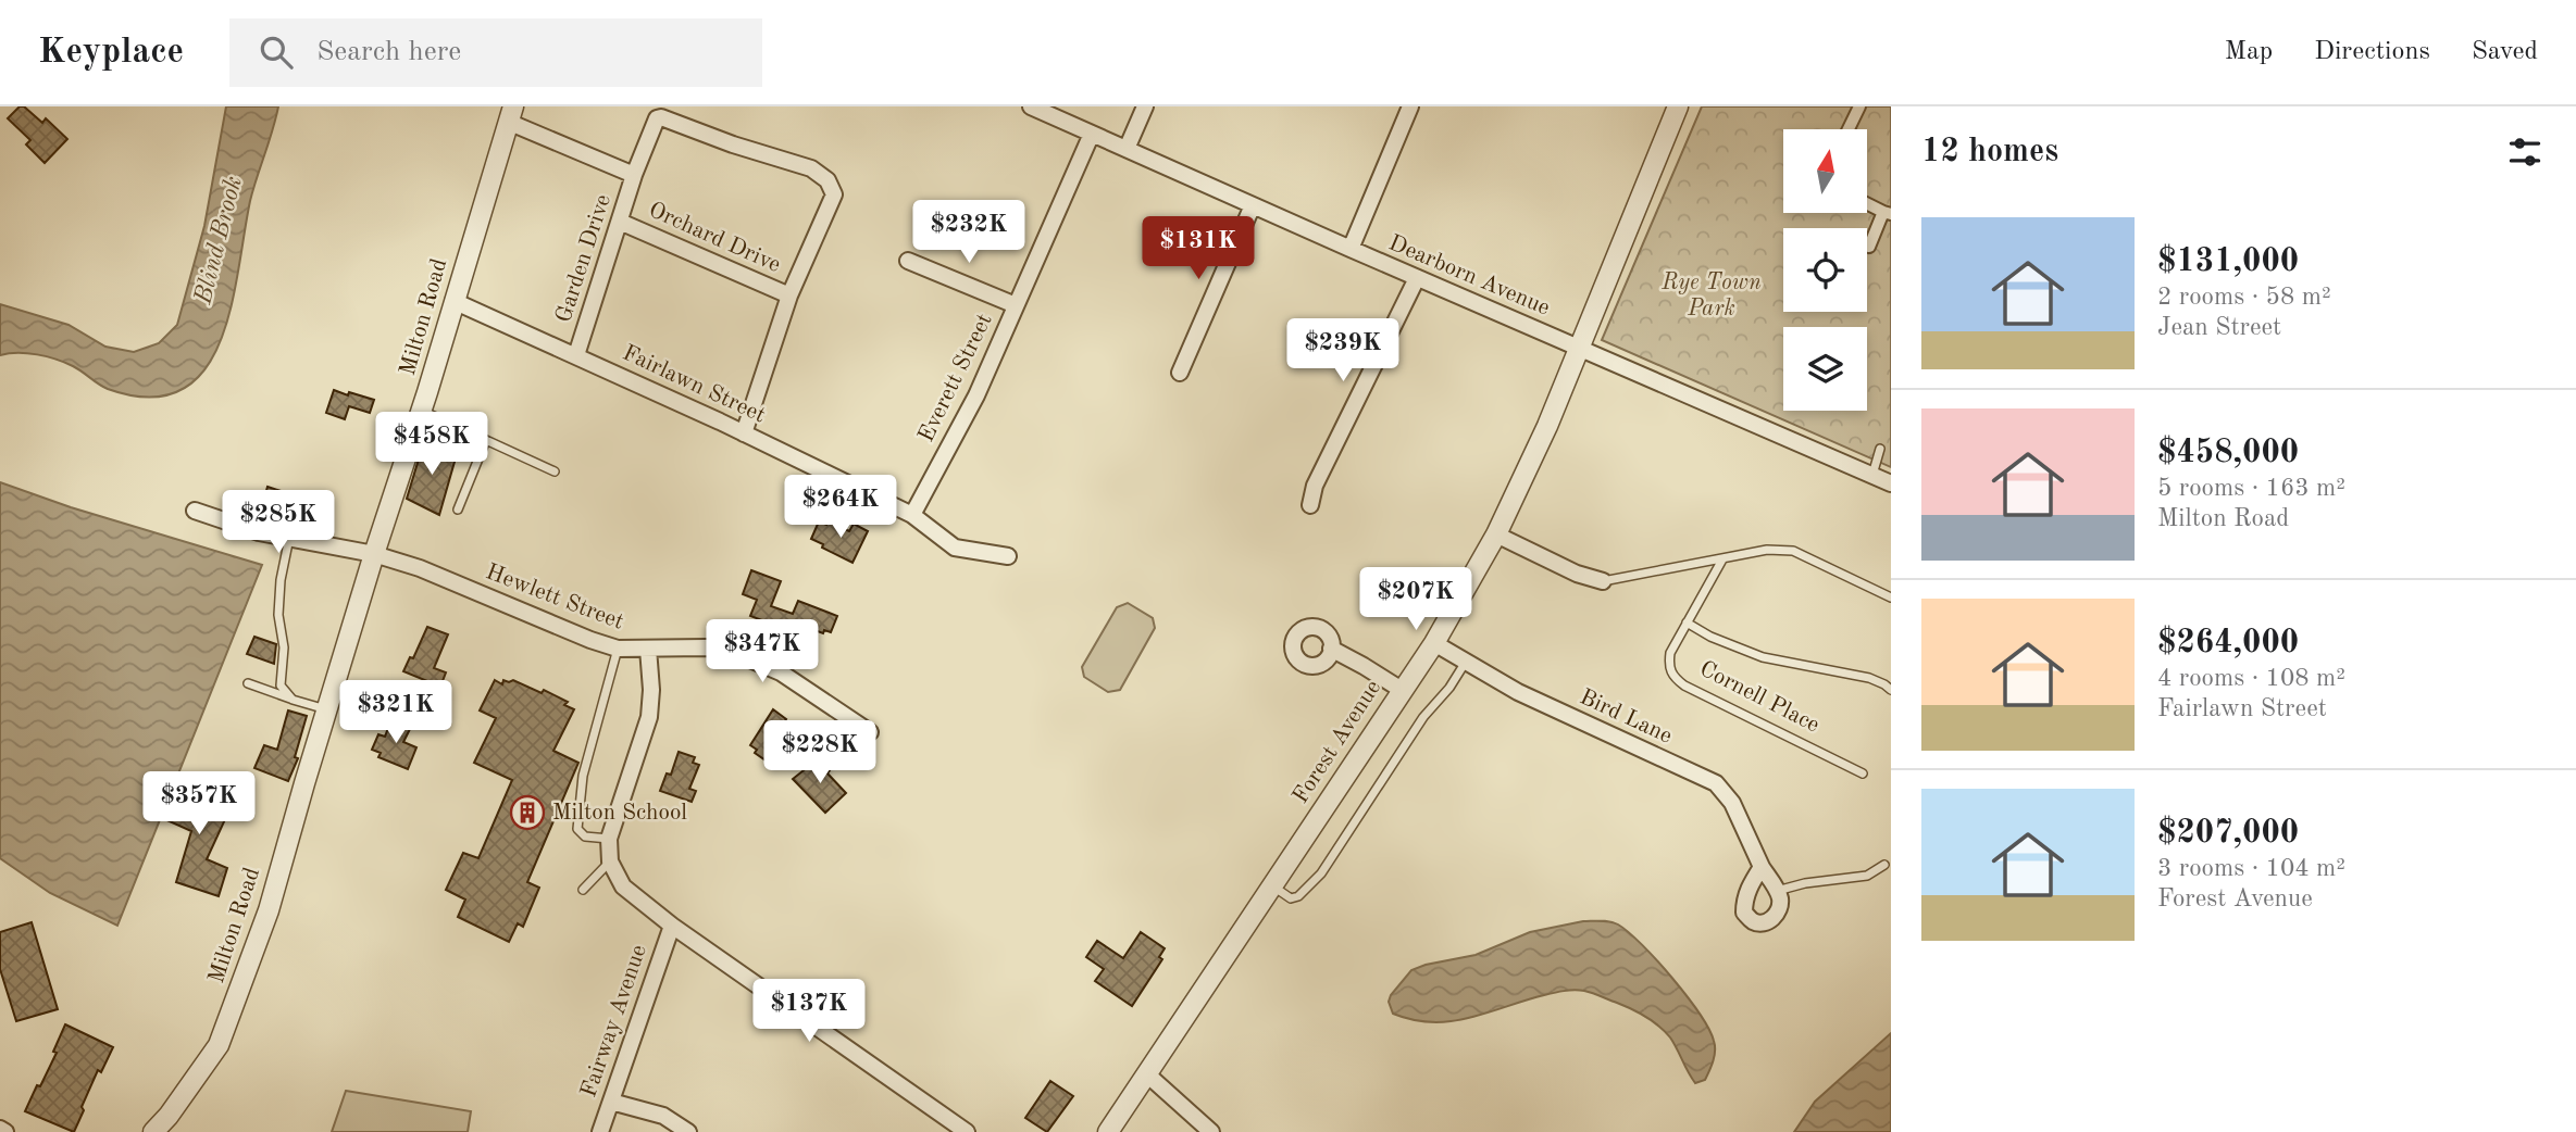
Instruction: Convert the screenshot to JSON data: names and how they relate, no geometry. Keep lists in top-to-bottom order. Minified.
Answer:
{"streets":{"street":["Orchard Drive","Garden Drive","Dearborn Avenue","Milton Road","Everett Street","Fairlawn Street","Hewlett Street","Bird Lane","Forest Avenue","Fairway Avenue"],"lane":["Cornell Place"]},"crossings":[["Orchard Drive","Garden Drive"],["Orchard Drive","Fairlawn Street"],["Garden Drive","Milton Road"],["Garden Drive","Fairlawn Street"],["Dearborn Avenue","Everett Street"],["Dearborn Avenue","Forest Avenue"],["Milton Road","Fairlawn Street"],["Milton Road","Hewlett Street"],["Everett Street","Fairlawn Street"],["Hewlett Street","Fairway Avenue"],["Bird Lane","Forest Avenue"]],"water":["Blind Brook"],"parks":["Rye Town Park"],"places":{"building":["Milton School"]},"north":"top","page":{"header":"Keyplace","search":"Search here","nav":["Map","Directions","Saved"],"heading":"12 homes","list":[{"name":"$131,000","note":"2 rooms · 58 m² · Jean Street"},{"name":"$458,000","note":"5 rooms · 163 m² · Milton Road"},{"name":"$264,000","note":"4 rooms · 108 m² · Fairlawn Street"},{"name":"$207,000","note":"3 rooms · 104 m² · Forest Avenue"}],"price":["$232K","$131K","$239K","$458K","$264K","$285K","$207K","$347K","$321K","$228K","$357K","$137K"]}}
